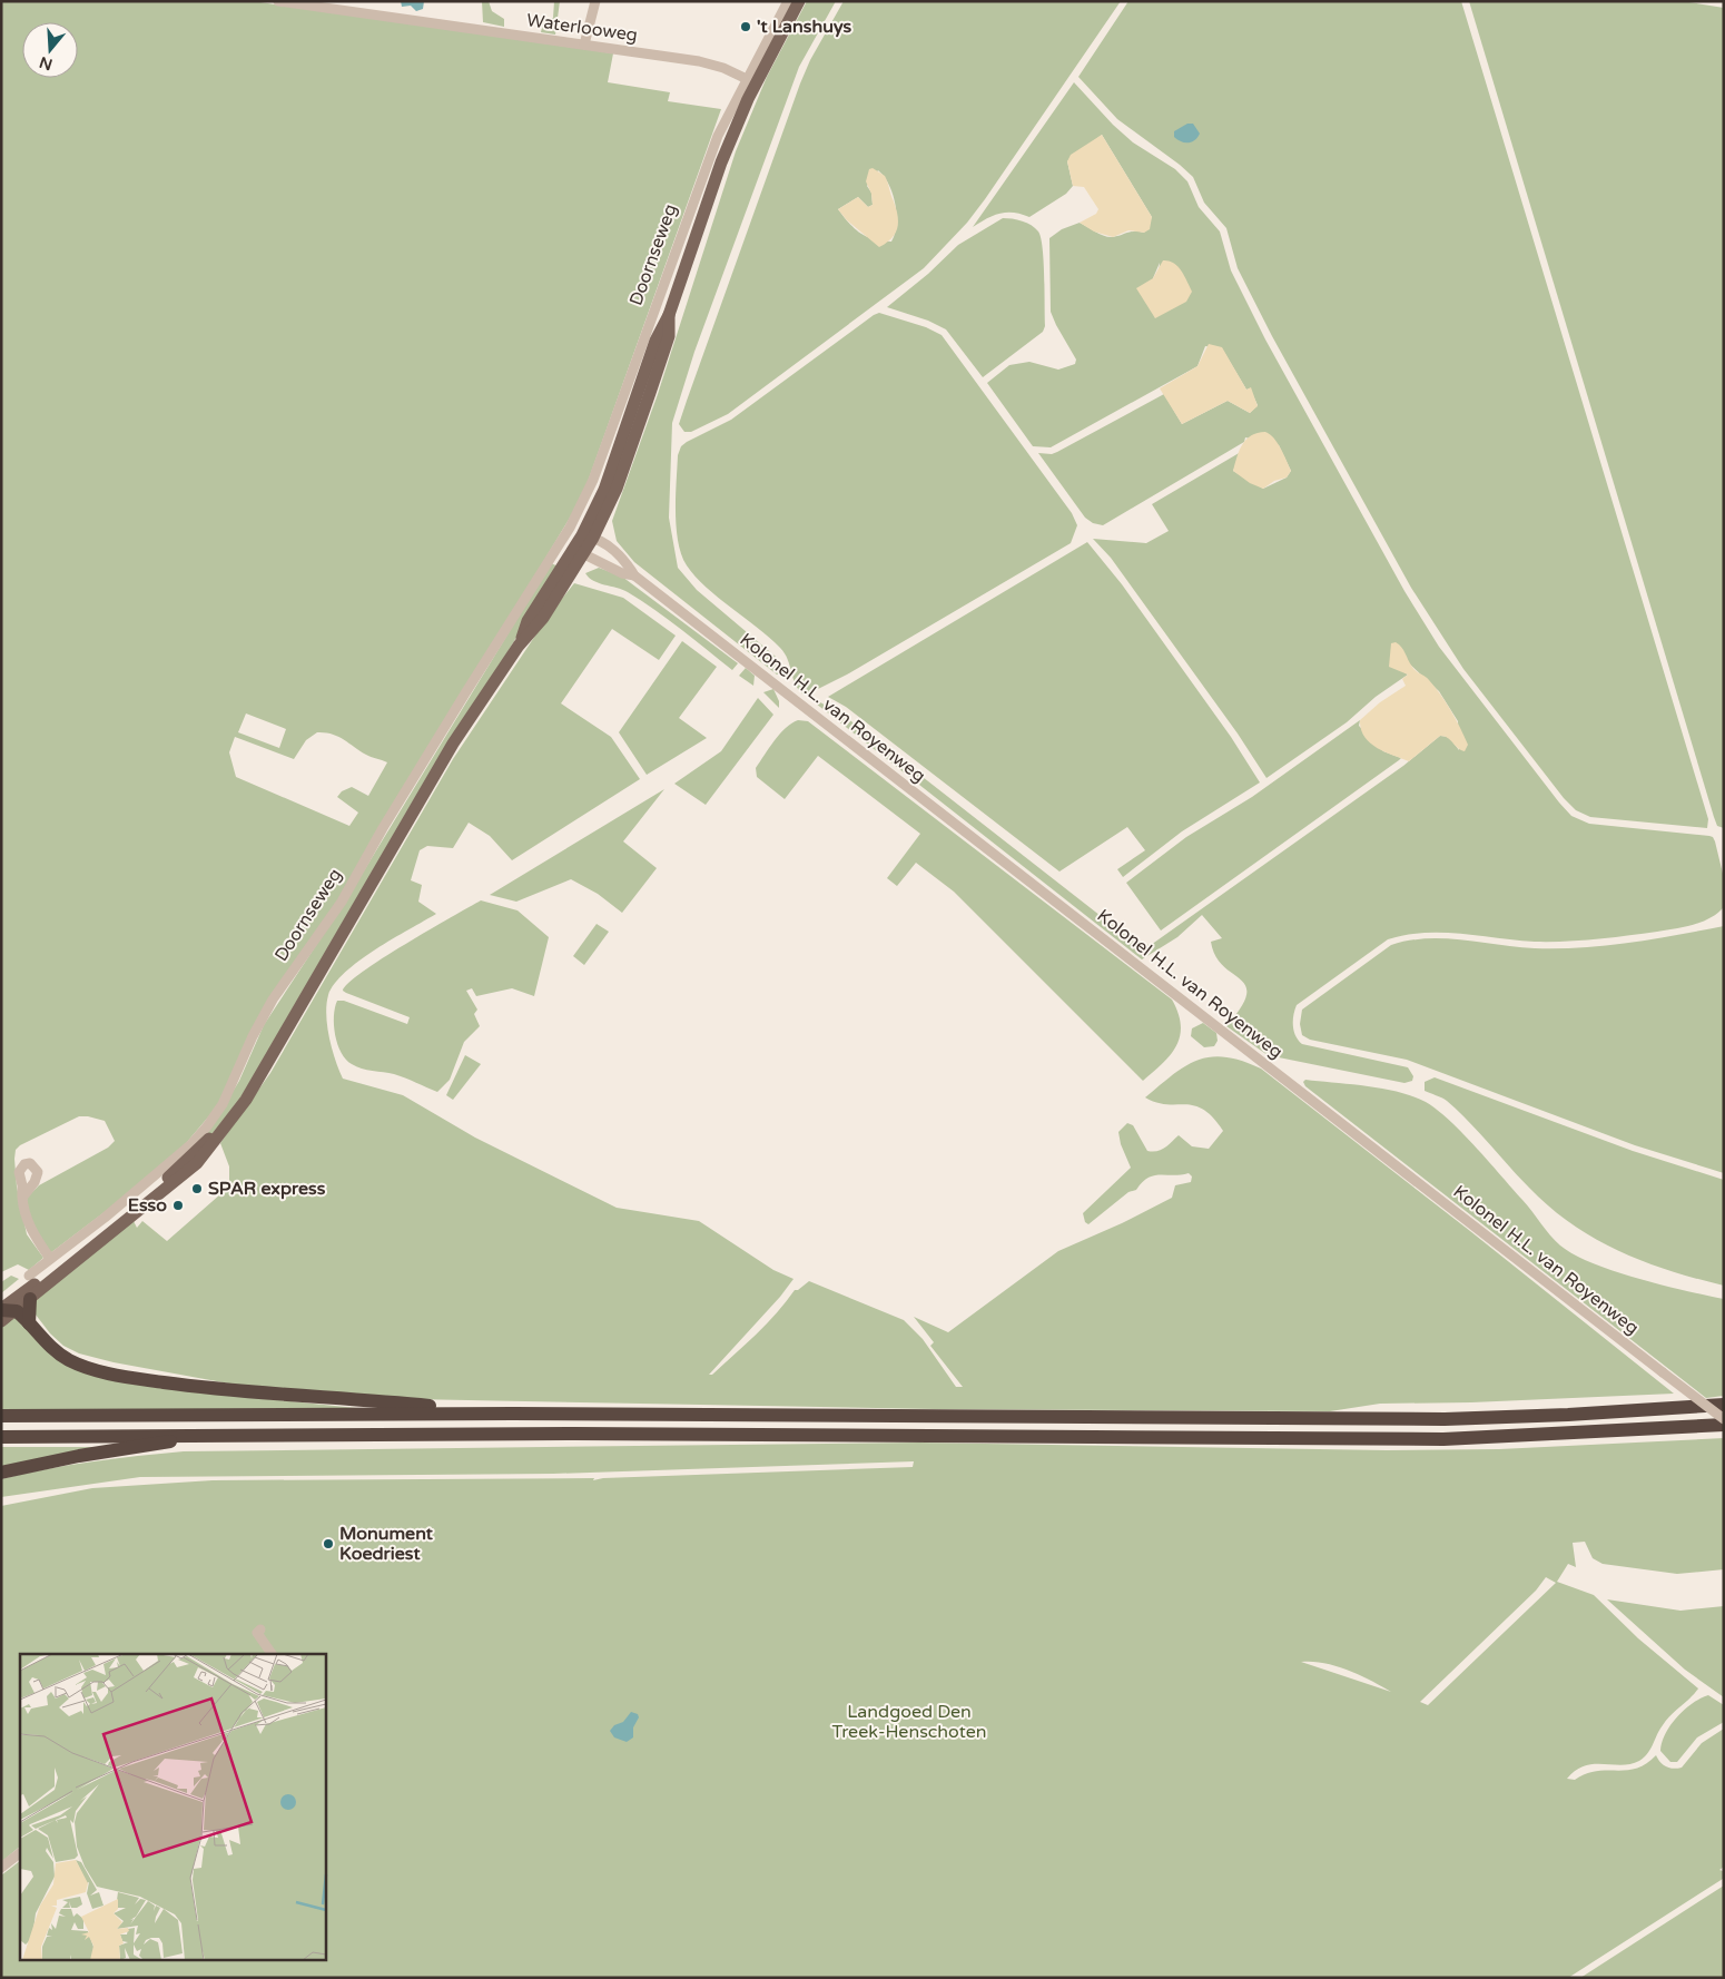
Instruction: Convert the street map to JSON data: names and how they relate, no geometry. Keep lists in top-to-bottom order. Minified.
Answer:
{"streets":{"main road":["Doornseweg"],"street":["Waterlooweg","Kolonel H.L. van Royenweg"]},"crossings":[["Waterlooweg","Doornseweg"],["Doornseweg","Kolonel H.L. van Royenweg"]],"parks":["Landgoed Den Treek-Henschoten"],"places":["'t Lanshuys","SPAR express","Esso","Monument Koedriest"],"north":"bottom"}
